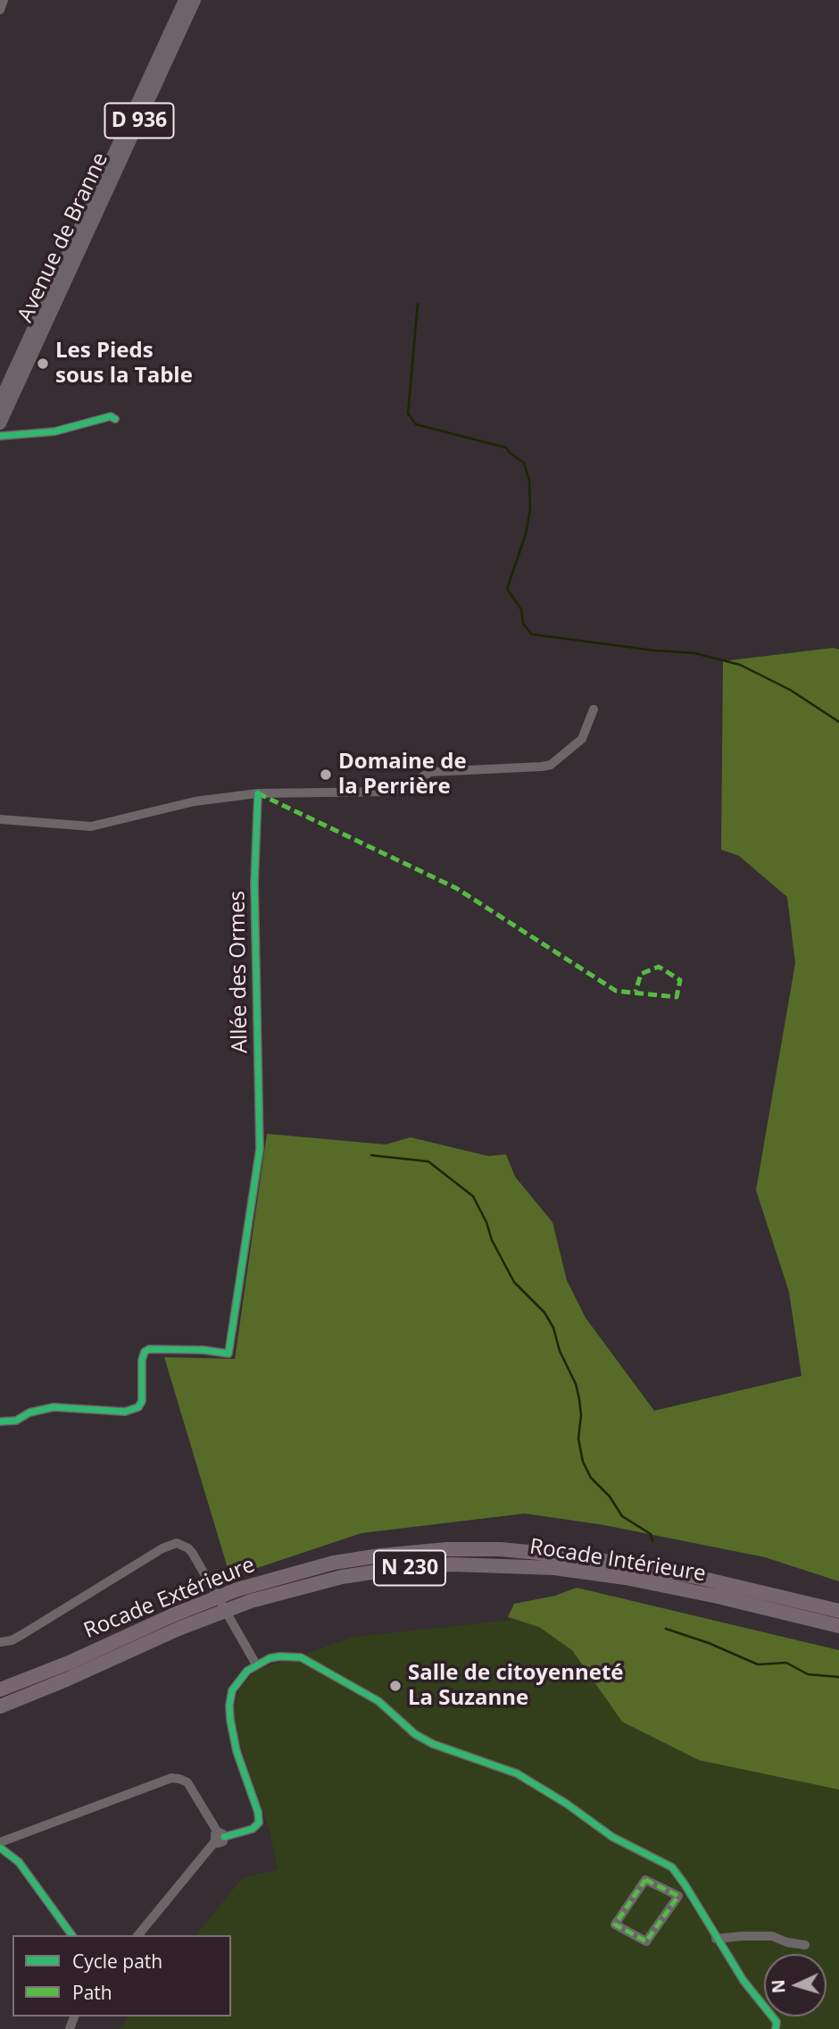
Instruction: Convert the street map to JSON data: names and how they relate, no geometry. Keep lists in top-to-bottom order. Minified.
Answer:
{"streets":{"highway":["Rocade Intérieure","N 230","Rocade Extérieure"],"main road":["D 936","Avenue de Branne"],"street":["Allée des Ormes"]},"places":["Les Pieds sous la Table","Domaine de la Perrière","Salle de citoyenneté La Suzanne"],"legend":["Cycle path","Path"],"north":"left"}
